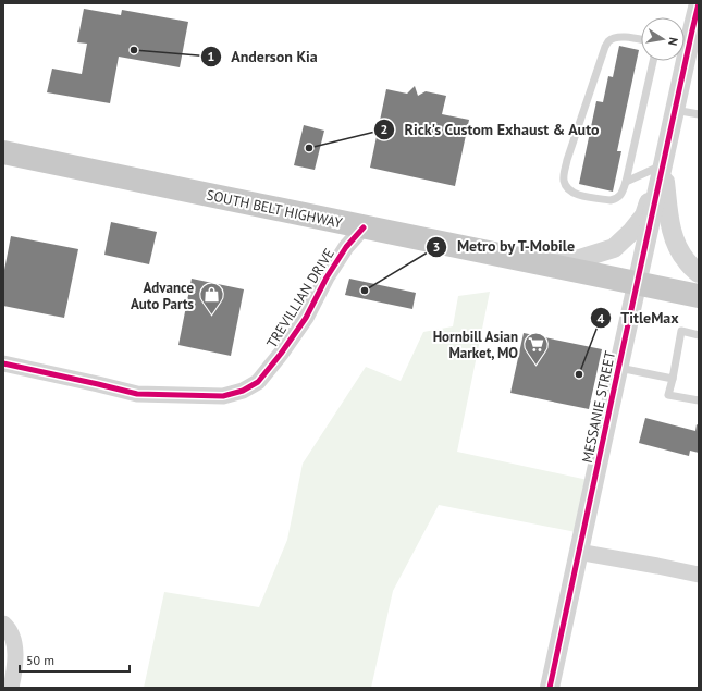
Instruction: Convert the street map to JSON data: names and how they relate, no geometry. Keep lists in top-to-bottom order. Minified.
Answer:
{"streets":{"main road":["SOUTH BELT HIGHWAY"],"street":["TREVILLIAN DRIVE","MESSANIE STREET"]},"crossings":[["SOUTH BELT HIGHWAY","TREVILLIAN DRIVE"],["SOUTH BELT HIGHWAY","MESSANIE STREET"]],"places":{"other":["Anderson Kia","Rick's Custom Exhaust & Auto","Metro by T-Mobile","TitleMax"],"shop":["Advance Auto Parts"],"supermarket":["Hornbill Asian Market, MO"]},"scale_bar":"50 m","north":"right"}
